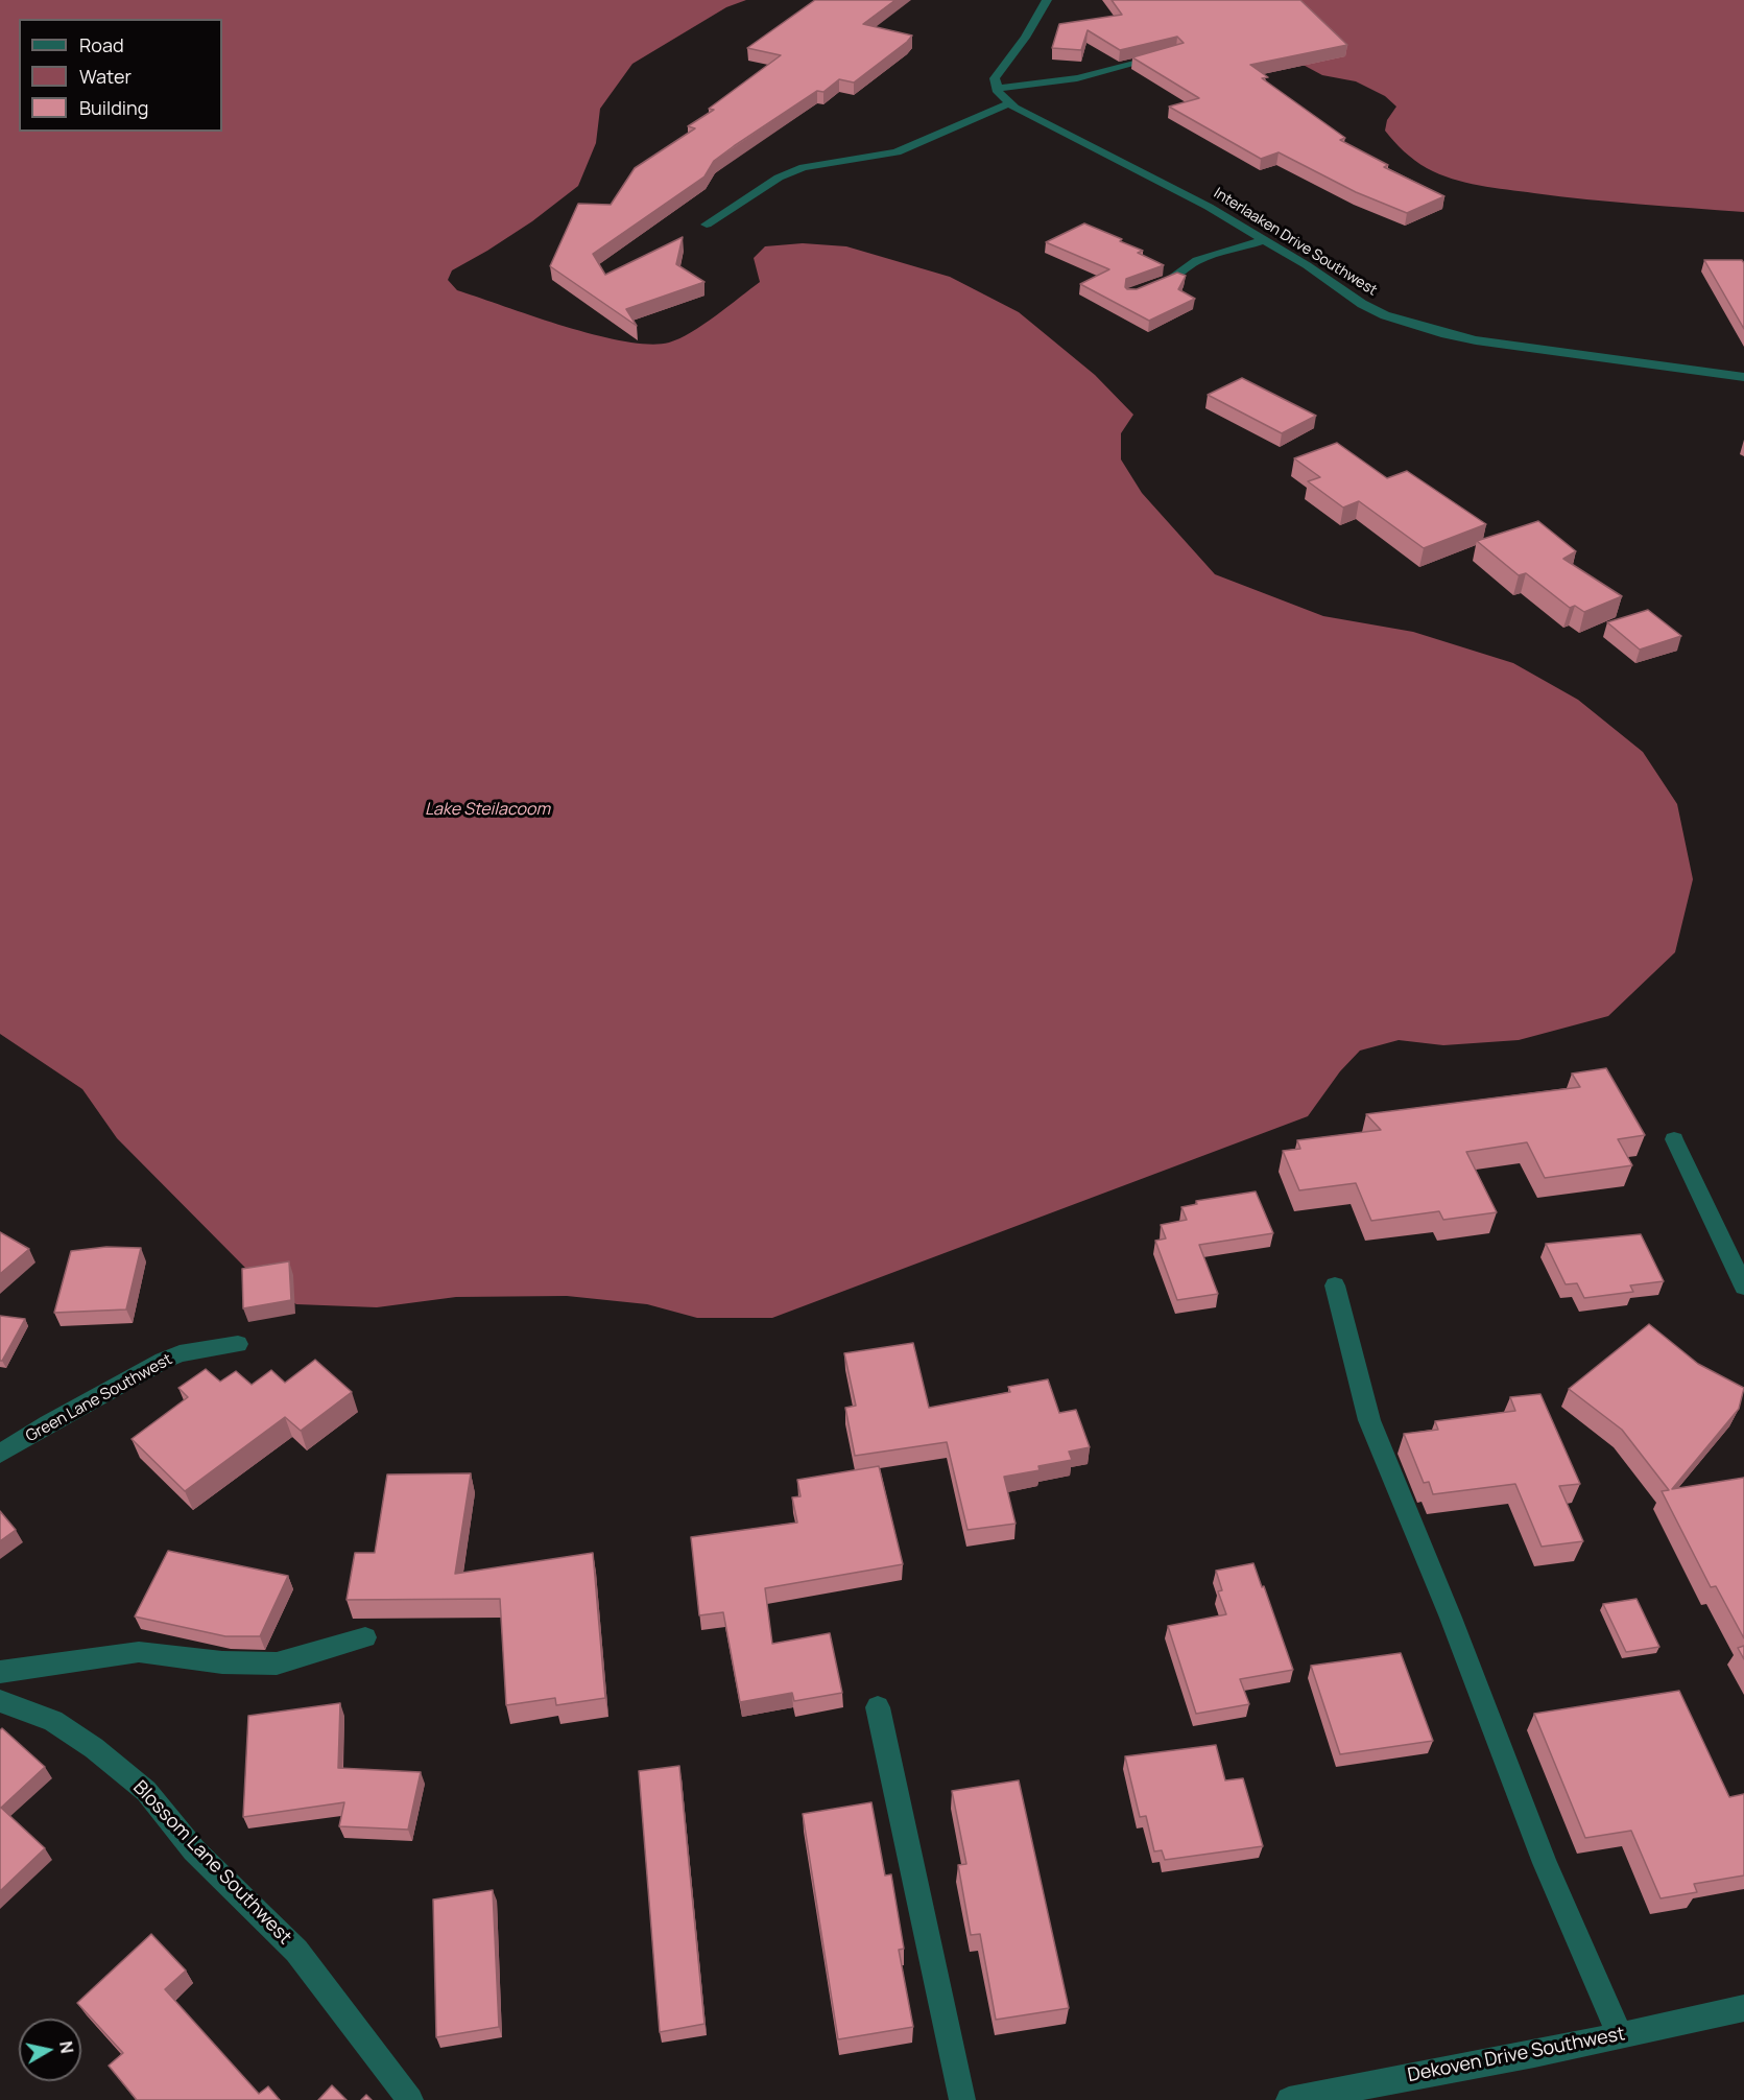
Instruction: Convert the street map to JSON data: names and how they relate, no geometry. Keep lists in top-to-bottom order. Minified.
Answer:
{"streets":{"street":["Interlaaken Drive Southwest","Green Lane Southwest","Blossom Lane Southwest","Dekoven Drive Southwest"]},"water":["Lake Steilacoom"],"legend":["Road","Water","Building"],"north":"right"}
